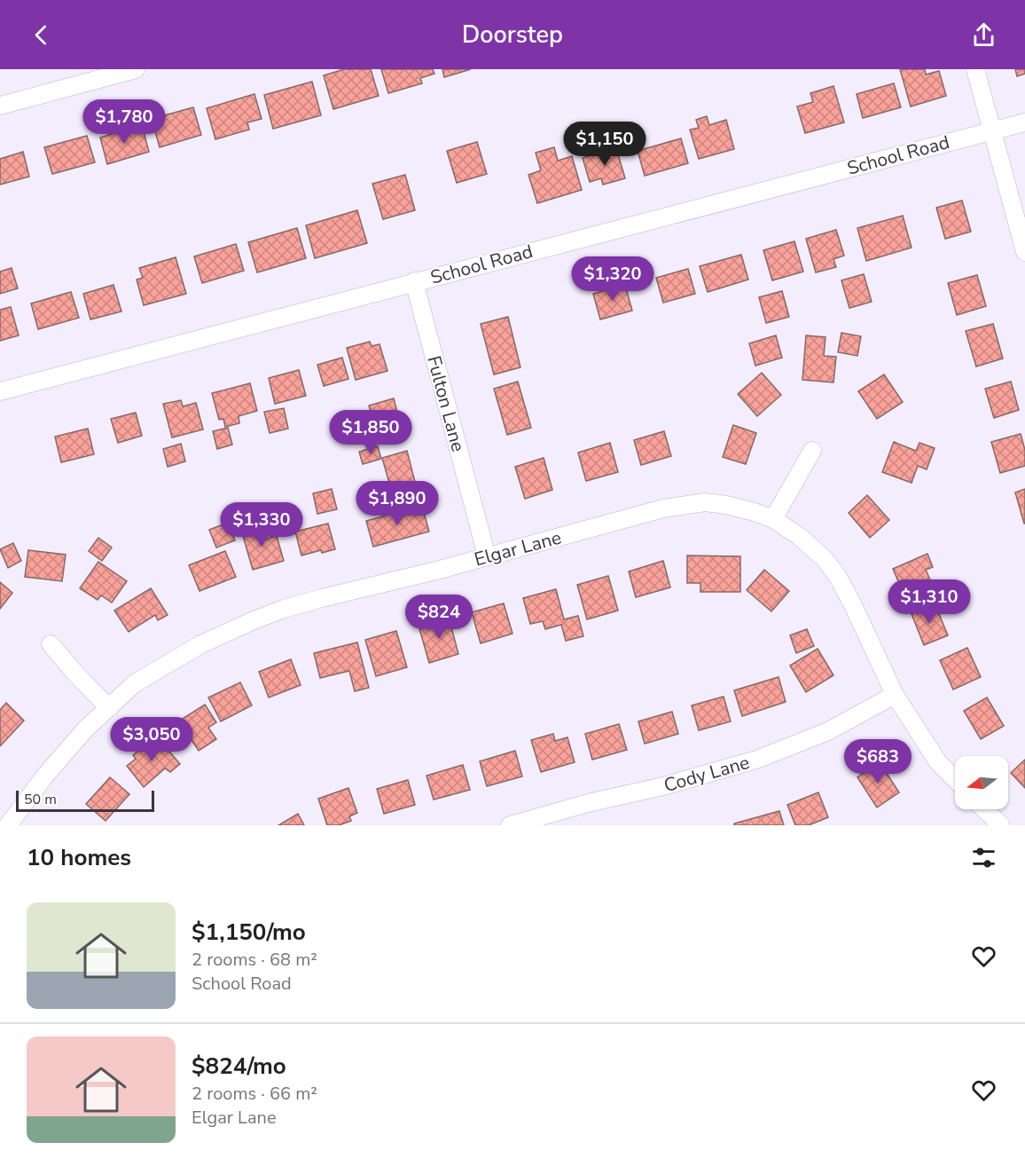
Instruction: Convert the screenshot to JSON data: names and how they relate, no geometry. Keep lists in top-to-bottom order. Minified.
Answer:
{"streets":{"street":["School Road","Fulton Lane","Elgar Lane","Cody Lane"]},"crossings":[["School Road","Fulton Lane"],["Fulton Lane","Elgar Lane"],["Elgar Lane","Cody Lane"]],"scale_bar":"50 m","north":"left","page":{"header":"Doorstep","price":["$1,780","$1,150","$1,320","$1,850","$1,890","$1,330","$1,310","$824","$3,050","$683"],"scale":"50 m","heading":"10 homes","list":[{"name":"$1,150/mo","note":"2 rooms · 68 m² · School Road"},{"name":"$824/mo","note":"2 rooms · 66 m² · Elgar Lane"}]}}
